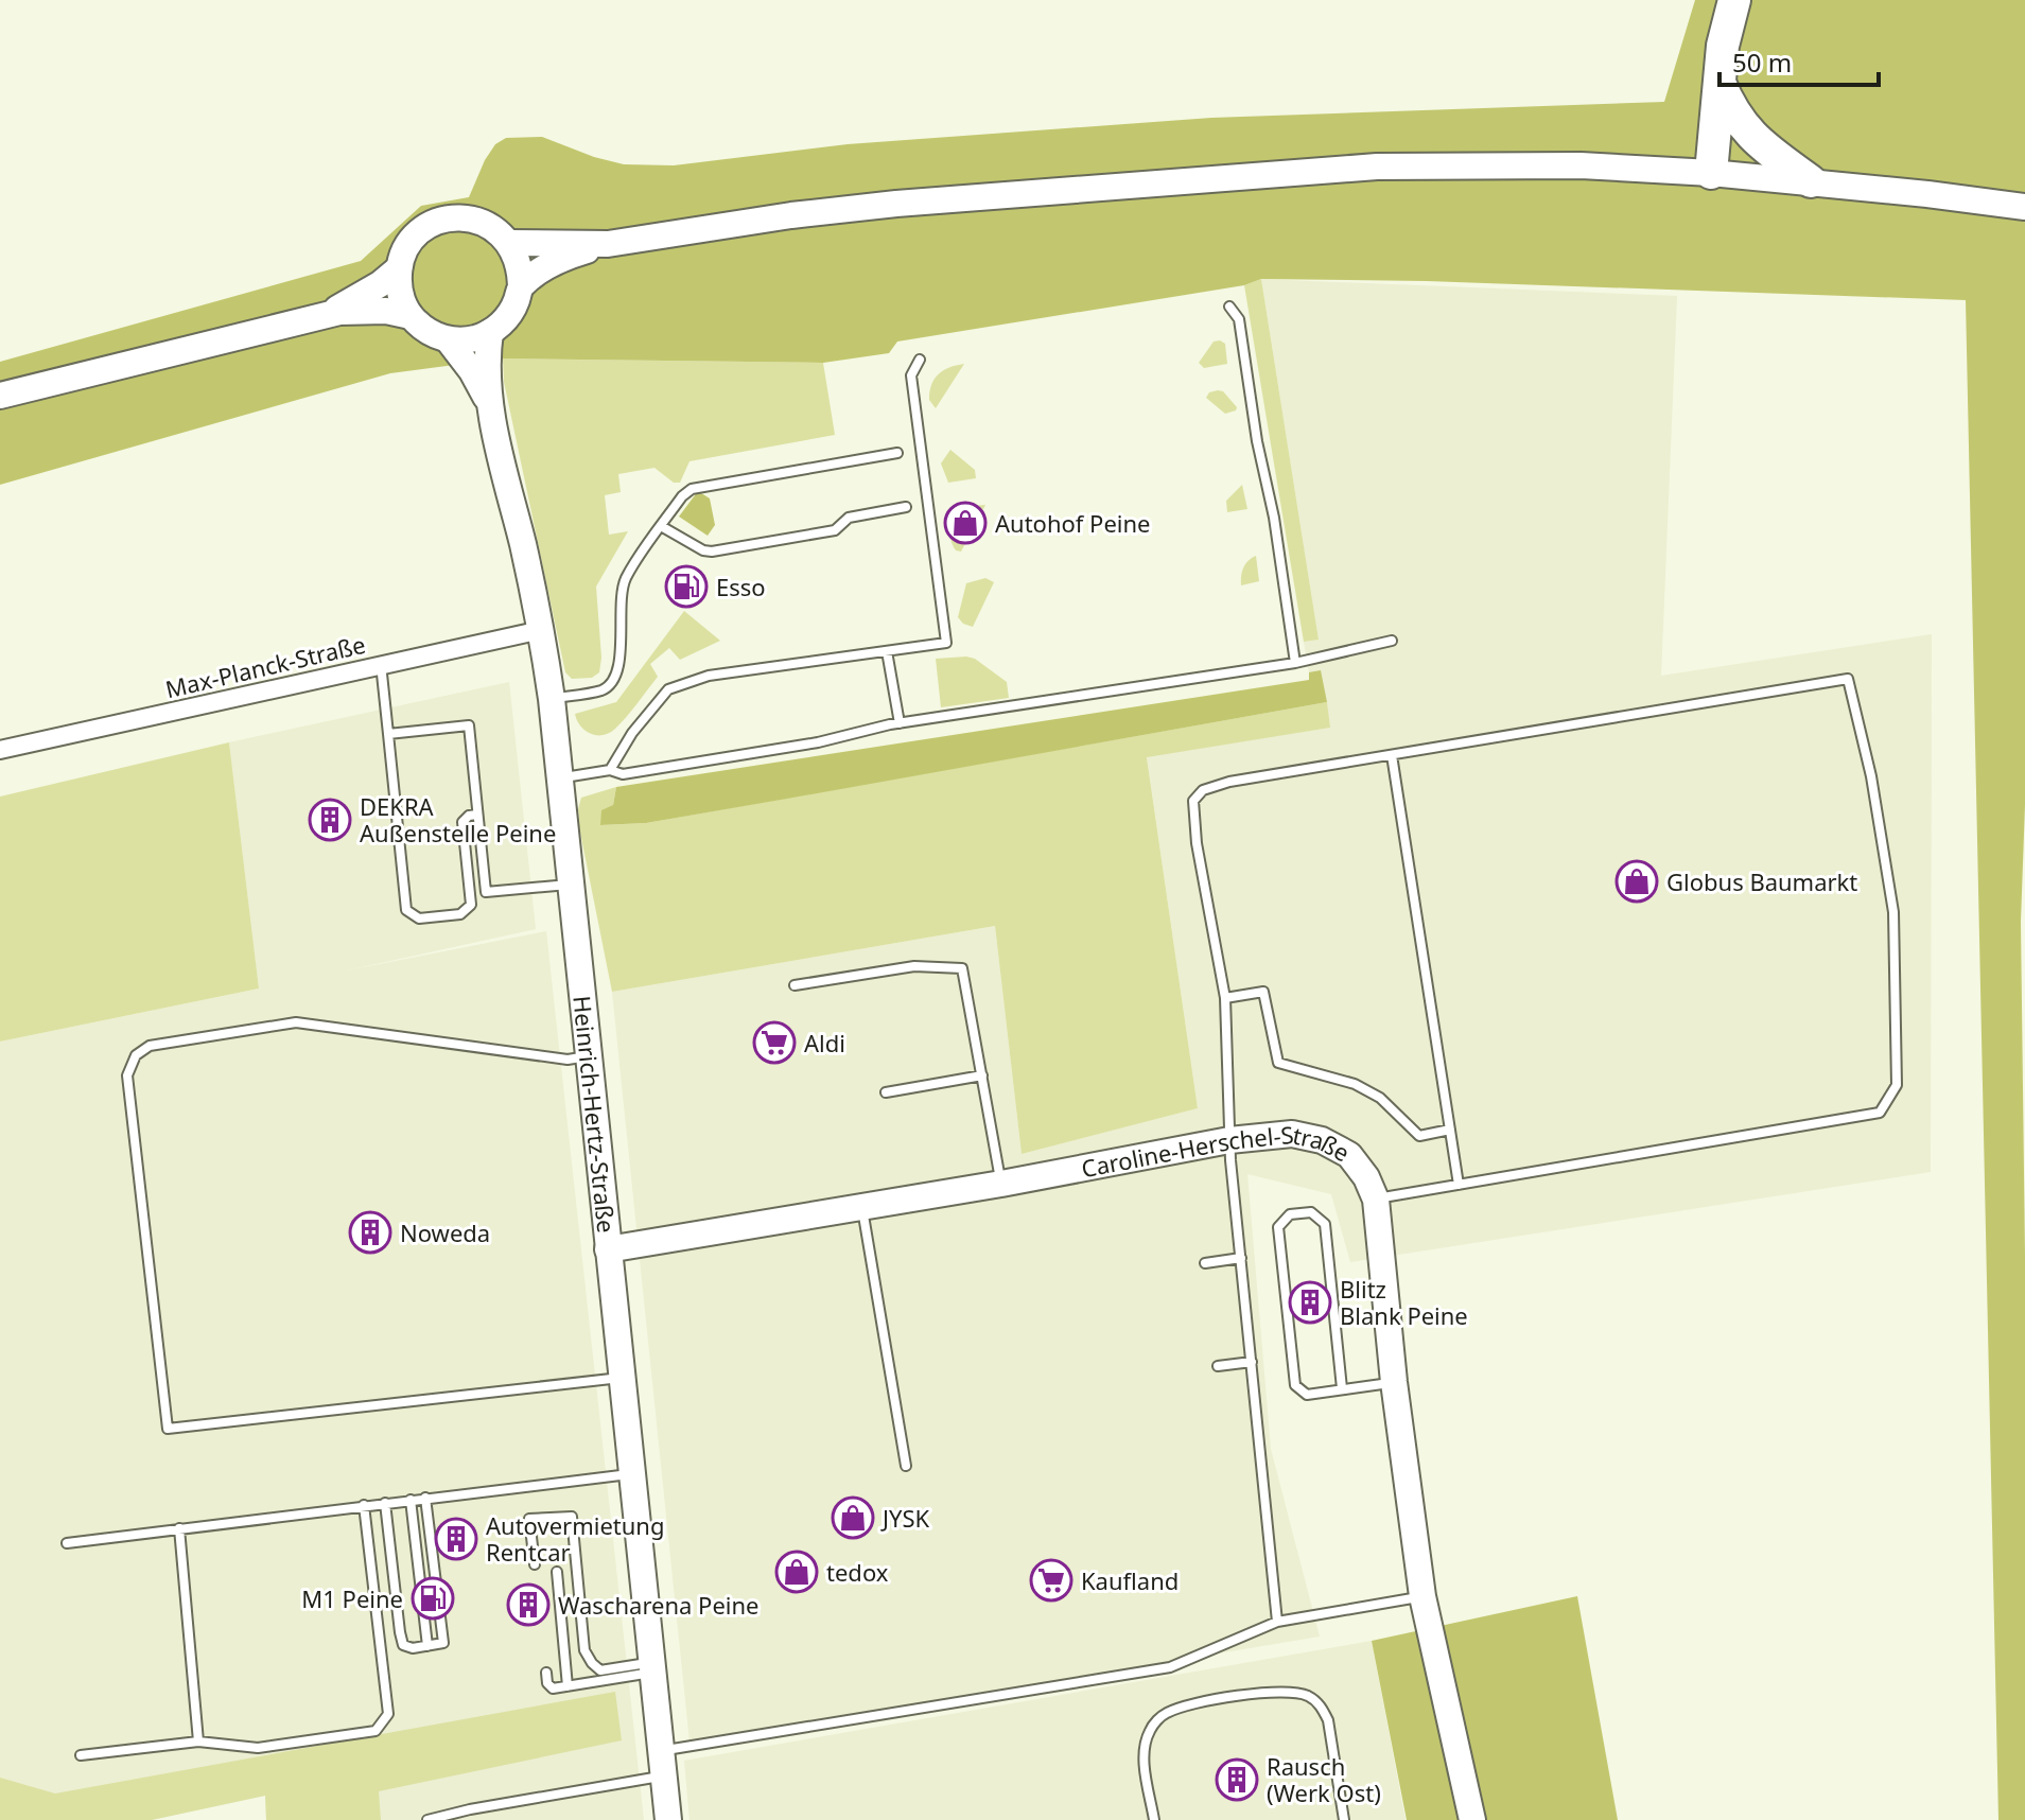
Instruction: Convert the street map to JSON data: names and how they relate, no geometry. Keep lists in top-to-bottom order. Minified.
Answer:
{"streets":{"street":["Max-Planck-Straße","Heinrich-Hertz-Straße","Caroline-Herschel-Straße"]},"crossings":[["Max-Planck-Straße","Heinrich-Hertz-Straße"],["Heinrich-Hertz-Straße","Caroline-Herschel-Straße"]],"places":{"shop":["Autohof Peine","Globus Baumarkt","JYSK","tedox"],"fuel station":["Esso","M1 Peine"],"building":["DEKRA Außenstelle Peine","Noweda","Blitz Blank Peine","Autovermietung Rentcar","Wascharena Peine","Rausch (Werk Ost)"],"supermarket":["Aldi","Kaufland"]},"scale_bar":"50 m"}
